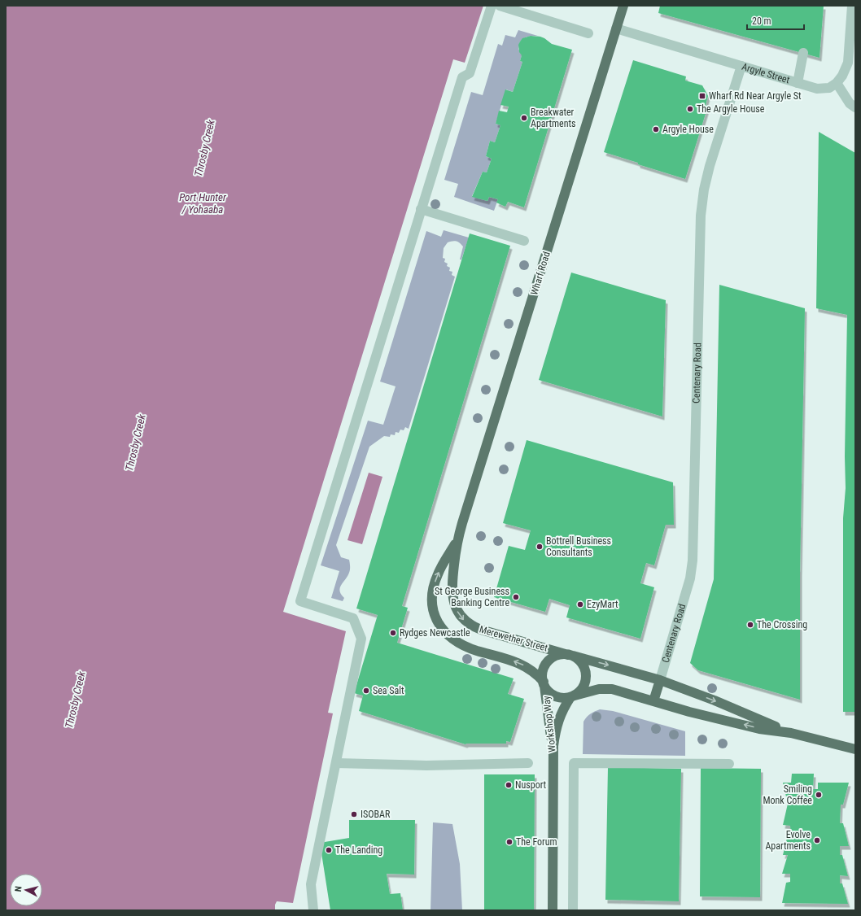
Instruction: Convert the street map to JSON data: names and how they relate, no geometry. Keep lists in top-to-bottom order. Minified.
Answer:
{"streets":{"main road":["Wharf Road","Merewether Street","Workshop Way"],"street":["Argyle Street","Centenary Road"]},"crossings":[["Argyle Street","Wharf Road"],["Argyle Street","Centenary Road"],["Wharf Road","Merewether Street"],["Centenary Road","Merewether Street"],["Merewether Street","Workshop Way"]],"water":["Throsby Creek","Port Hunter / Yohaaba"],"places":{"transit":["Wharf Rd Near Argyle St"],"other":["The Argyle House","Breakwater Apartments","Argyle House","Bottrell Business Consultants","St George Business Banking Centre","EzyMart","The Crossing","Rydges Newcastle","Sea Salt","Nusport","Smiling Monk Coffee","ISOBAR","Evolve Apartments","The Forum","The Landing"]},"scale_bar":"20 m","north":"left"}
